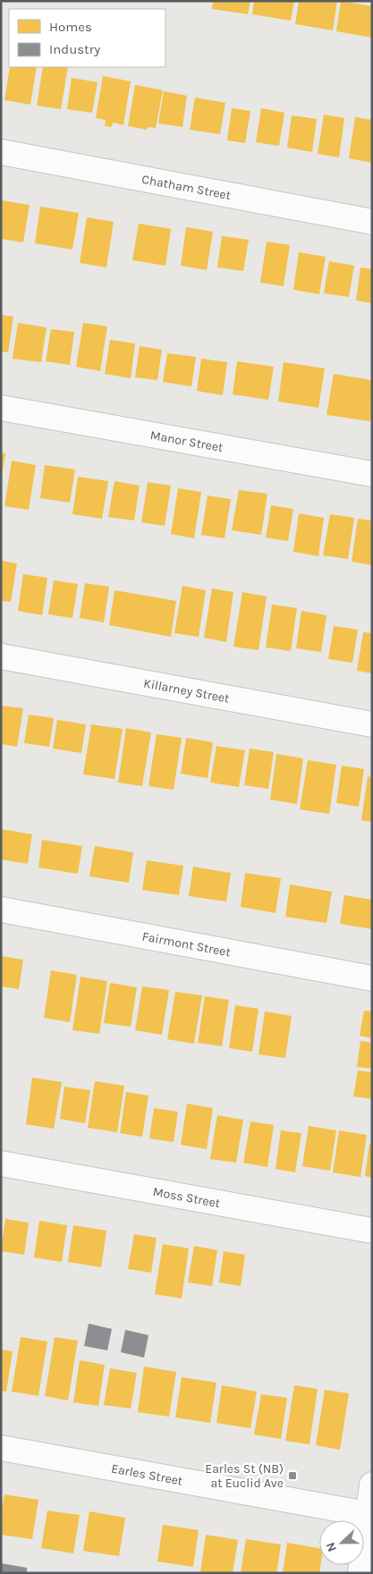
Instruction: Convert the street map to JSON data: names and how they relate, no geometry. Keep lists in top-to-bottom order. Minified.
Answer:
{"streets":{"street":["Chatham Street","Manor Street","Killarney Street","Fairmont Street","Moss Street","Earles Street"]},"places":{"transit":["Earles St (NB) at Euclid Ave"]},"legend":["Homes","Industry"],"north":"left"}
